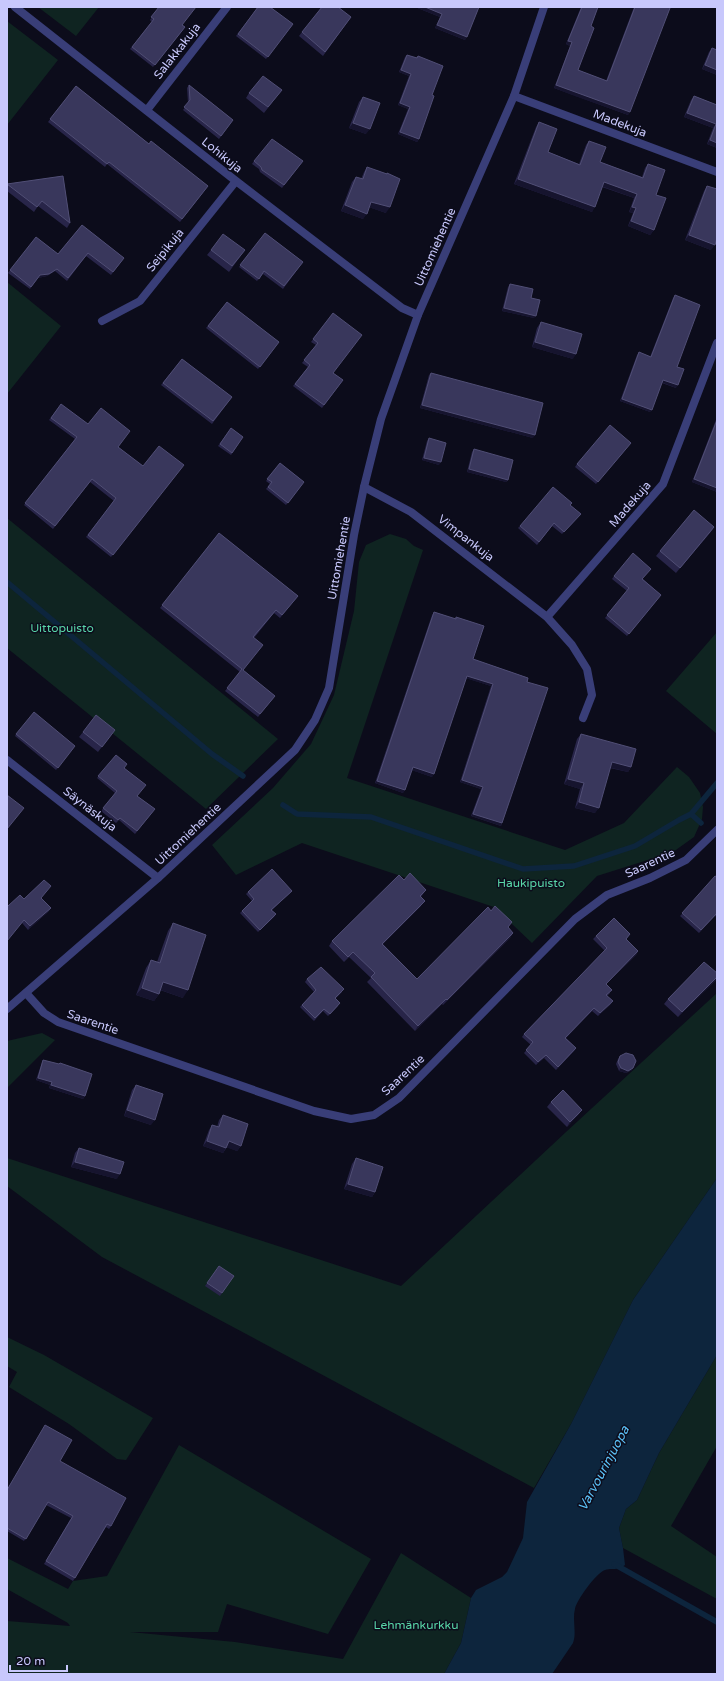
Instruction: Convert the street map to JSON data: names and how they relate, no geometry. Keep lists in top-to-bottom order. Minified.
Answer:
{"streets":{"street":["Salakkakuja","Madekuja","Lohikuja","Uittomiehentie","Seipikuja","Vimpankuja","Säynäskuja","Saarentie"]},"crossings":[["Salakkakuja","Lohikuja"],["Madekuja","Uittomiehentie"],["Madekuja","Vimpankuja"],["Lohikuja","Uittomiehentie"],["Lohikuja","Seipikuja"],["Uittomiehentie","Vimpankuja"],["Uittomiehentie","Säynäskuja"],["Uittomiehentie","Saarentie"]],"water":["Varvourinjuopa"],"parks":["Uittopuisto","Haukipuisto","Lehmänkurkku"],"scale_bar":"20 m"}
